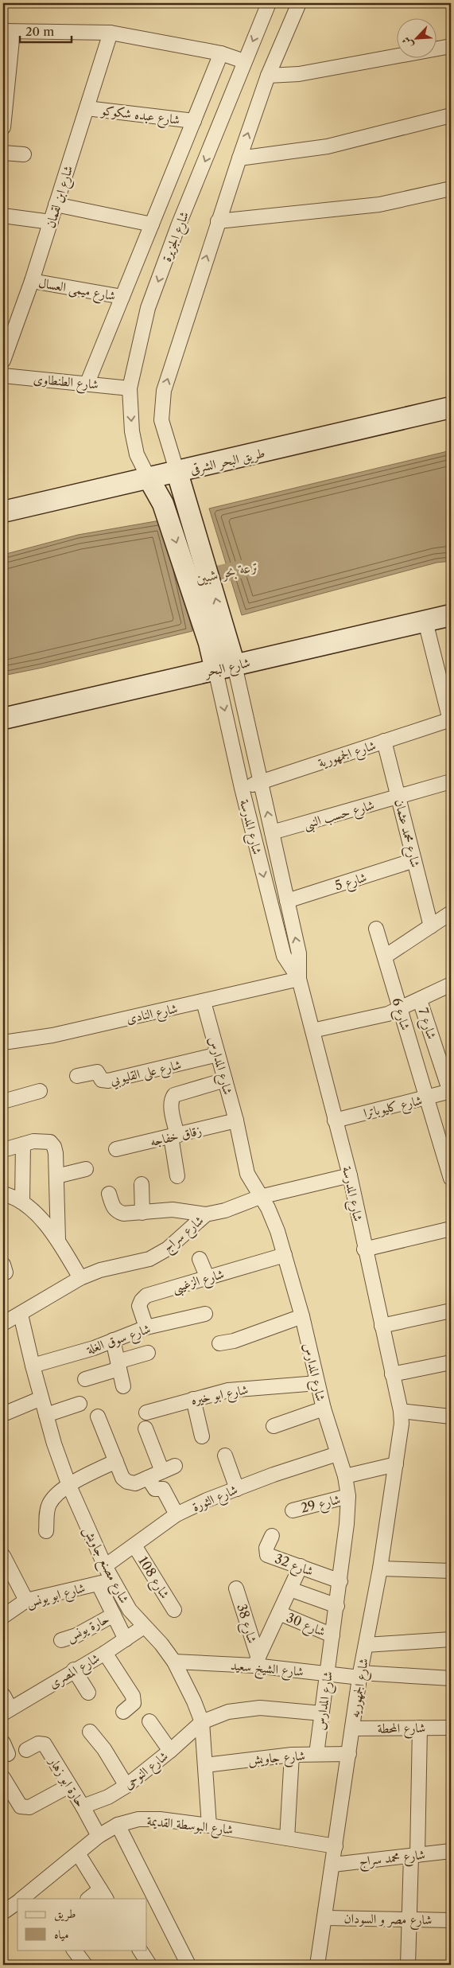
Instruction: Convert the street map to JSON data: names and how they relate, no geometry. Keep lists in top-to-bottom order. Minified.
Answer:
{"streets":{"street":["شارع عبده شكوكو","شارع ابن لقمان","شارع الجزيرة","شارع ميمى العسال","شارع الطنطاوى","طريق البحر الشرقى","شارع البحر","شارع الجمهورية","شارع حسب النبى","شارع المدرسة","شارع محمد عثمان","شارع 5","شارع النادى","شارع 6","شارع 7","شارع المدارس","شارع على القليوبي","شارع كليوباترا","زقاق خفاجه","شارع سراج","شارع الزغيبى","شارع سوق الغلة","شارع ابو خيره","شارع الثورة","شارع 29","شارع مصنع جاويش","شارع 32","شارع 108","شارع ابو يونس","شارع 38","شارع 30","حارة يونس","شارع الشيخ سعيد","شارع المصرى","شارع الجمهوريه","شارع المحطة","شارع جاويش","شارع النوحى","حارة ابو زهار","شارع البوسطة القديمة","شارع محمد سراج","شارع مصر و السودان"]},"crossings":[["شارع عبده شكوكو","شارع ابن لقمان"],["شارع عبده شكوكو","شارع الجزيرة"],["شارع ابن لقمان","شارع ميمى العسال"],["شارع الجزيرة","شارع ميمى العسال"],["شارع الجزيرة","شارع الطنطاوى"],["شارع الجزيرة","طريق البحر الشرقى"],["شارع البحر","شارع المدرسة"],["شارع الجمهورية","شارع المدرسة"],["شارع الجمهورية","شارع محمد عثمان"],["شارع حسب النبى","شارع المدرسة"],["شارع حسب النبى","شارع محمد عثمان"],["شارع المدرسة","شارع 5"],["شارع المدرسة","شارع النادى"],["شارع المدرسة","شارع كليوباترا"],["شارع المدرسة","شارع سراج"],["شارع المدرسة","شارع الجمهوريه"],["شارع محمد عثمان","شارع 5"],["شارع النادى","شارع المدارس"],["شارع 6","شارع كليوباترا"],["شارع 7","شارع كليوباترا"],["شارع المدارس","شارع على القليوبي"],["شارع المدارس","زقاق خفاجه"],["شارع المدارس","شارع سراج"],["شارع المدارس","شارع الزغيبى"],["شارع المدارس","شارع ابو خيره"],["شارع المدارس","شارع الثورة"],["شارع المدارس","شارع 29"],["شارع المدارس","شارع 32"],["شارع المدارس","شارع 30"],["شارع المدارس","شارع الشيخ سعيد"],["شارع المدارس","شارع جاويش"],["شارع سراج","شارع مصنع جاويش"],["شارع الزغيبى","شارع سوق الغلة"],["شارع سوق الغلة","شارع مصنع جاويش"],["شارع الثورة","شارع مصنع جاويش"],["شارع الثورة","شارع 108"],["شارع مصنع جاويش","شارع ابو يونس"],["شارع مصنع جاويش","شارع الشيخ سعيد"],["شارع مصنع جاويش","شارع المصرى"],["شارع مصنع جاويش","شارع جاويش"],["شارع مصنع جاويش","شارع النوحى"],["شارع مصنع جاويش","شارع البوسطة القديمة"],["شارع 38","شارع الشيخ سعيد"],["شارع الشيخ سعيد","شارع الجمهوريه"],["شارع الجمهوريه","شارع المحطة"],["شارع الجمهوريه","شارع جاويش"],["شارع الجمهوريه","شارع البوسطة القديمة"],["شارع الجمهوريه","شارع محمد سراج"],["شارع الجمهوريه","شارع مصر و السودان"],["شارع النوحى","حارة ابو زهار"],["حارة ابو زهار","شارع البوسطة القديمة"]],"water":["ترعة بحر شبين"],"legend":["طريق","مياه"],"scale_bar":"20 m","north":"bottom left"}
